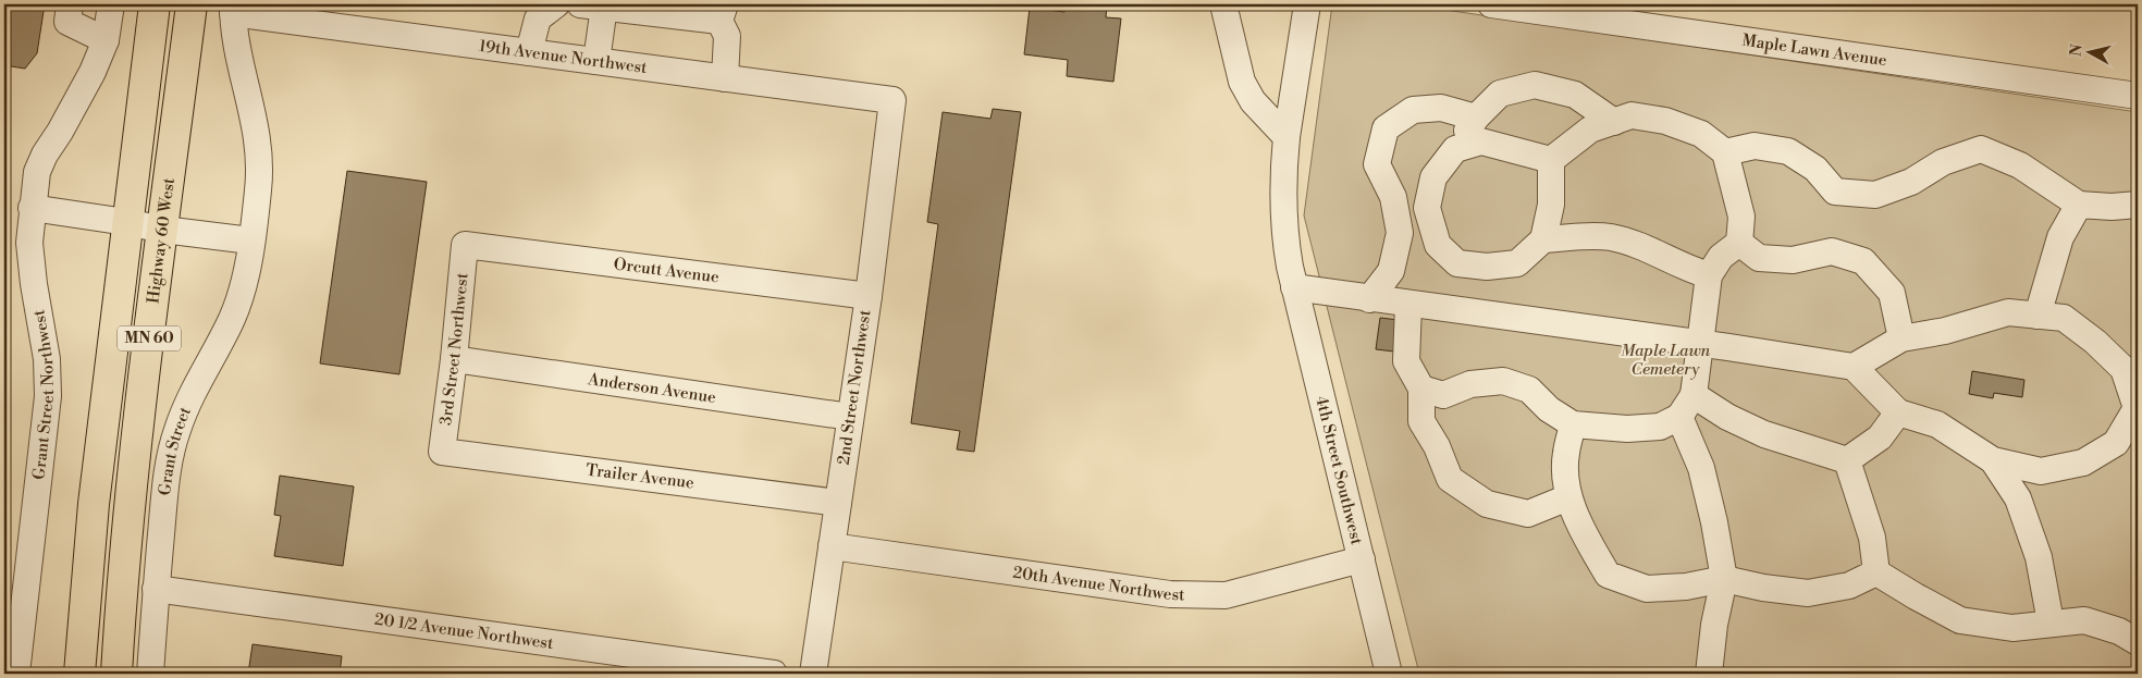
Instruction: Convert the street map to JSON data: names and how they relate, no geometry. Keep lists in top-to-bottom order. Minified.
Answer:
{"streets":{"main road":["Highway 60 West","MN 60"],"street":["Maple Lawn Avenue","19th Avenue Northwest","Orcutt Avenue","3rd Street Northwest","Anderson Avenue","2nd Street Northwest","Grant Street Northwest","Grant Street","4th Street Southwest","Trailer Avenue","20th Avenue Northwest","20 1/2 Avenue Northwest"]},"crossings":[["19th Avenue Northwest","2nd Street Northwest"],["19th Avenue Northwest","Grant Street"],["Orcutt Avenue","3rd Street Northwest"],["Orcutt Avenue","2nd Street Northwest"],["3rd Street Northwest","Anderson Avenue"],["3rd Street Northwest","Trailer Avenue"],["Anderson Avenue","2nd Street Northwest"],["2nd Street Northwest","Trailer Avenue"],["2nd Street Northwest","20th Avenue Northwest"],["Grant Street","20 1/2 Avenue Northwest"],["4th Street Southwest","20th Avenue Northwest"]],"parks":["Maple Lawn Cemetery"],"north":"left"}
